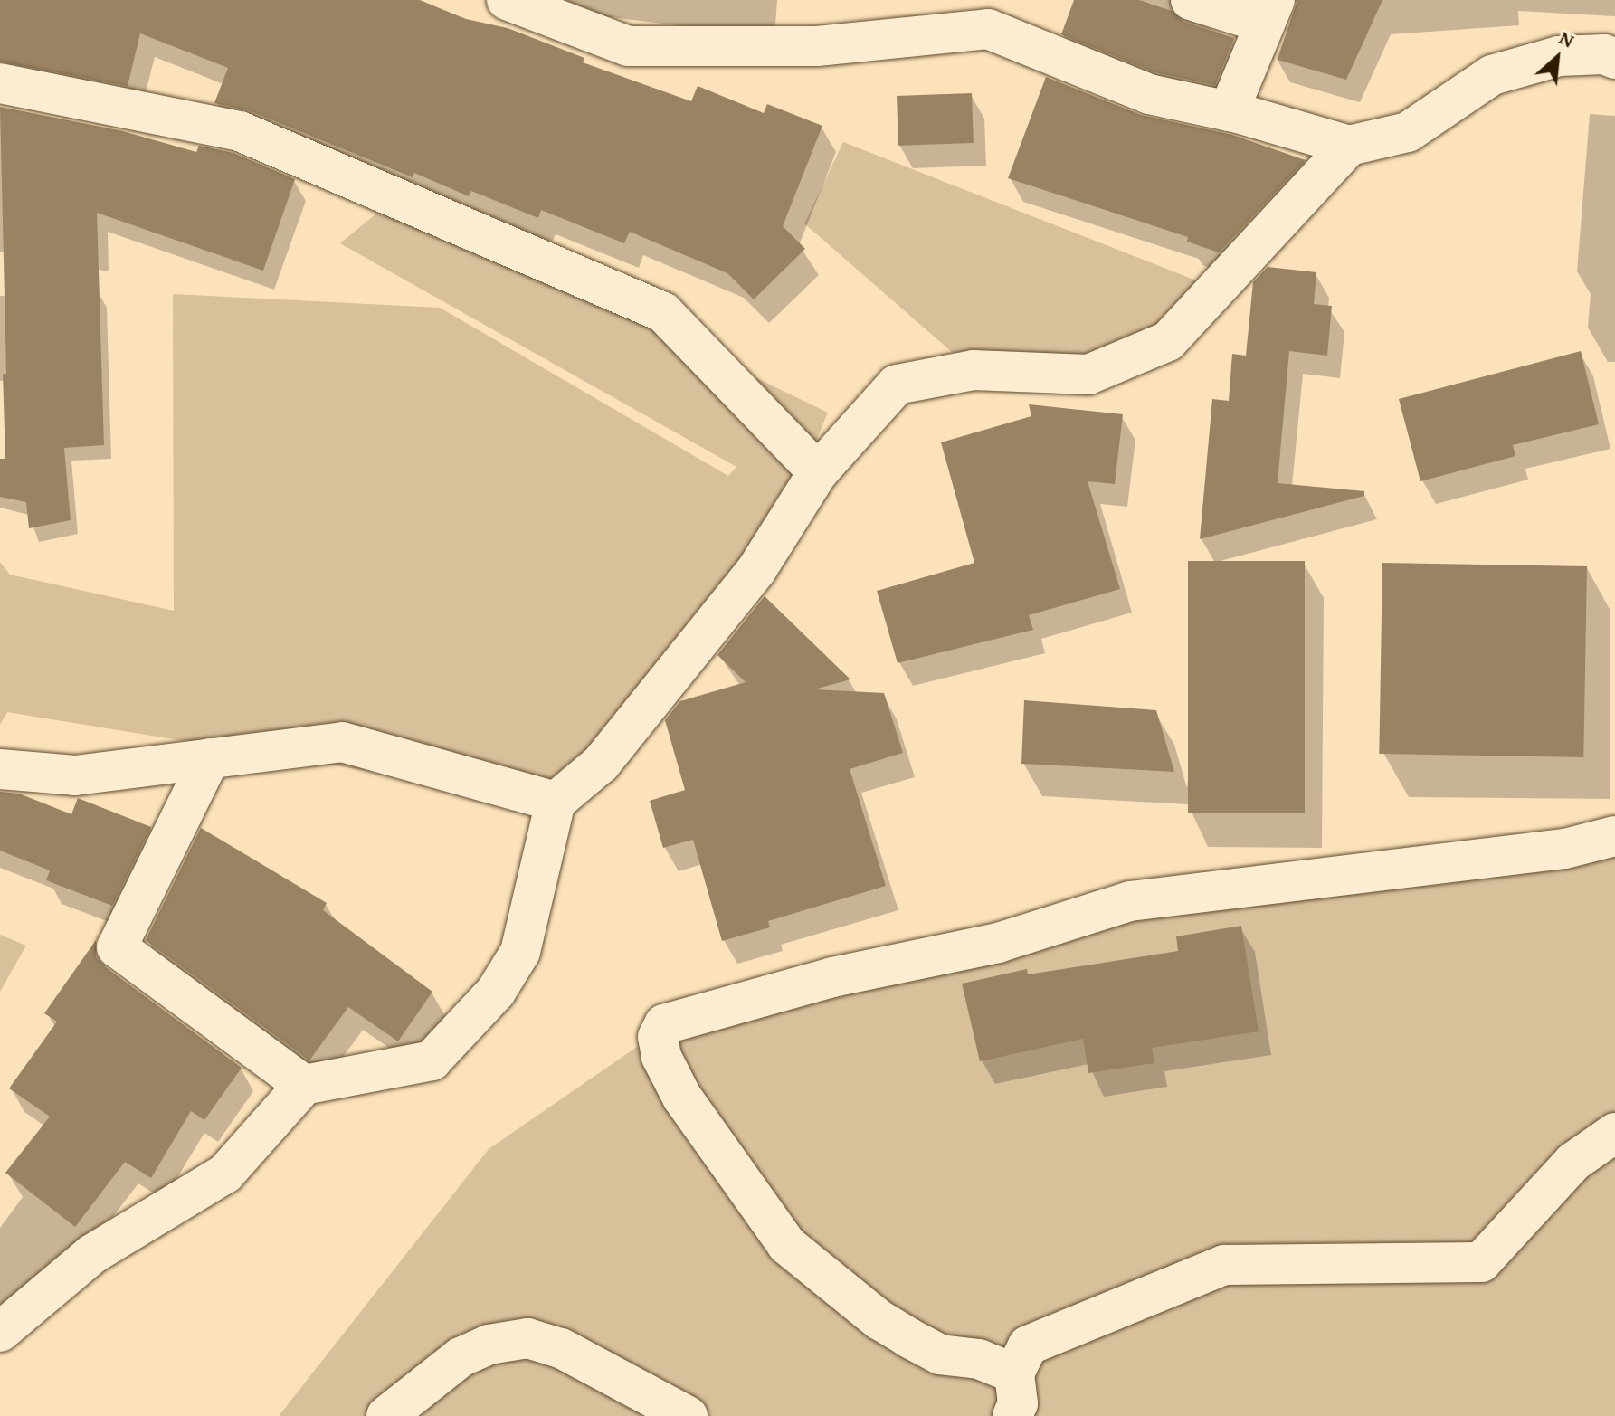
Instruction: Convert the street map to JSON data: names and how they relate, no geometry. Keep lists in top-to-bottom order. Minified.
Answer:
{"north":"top right"}
